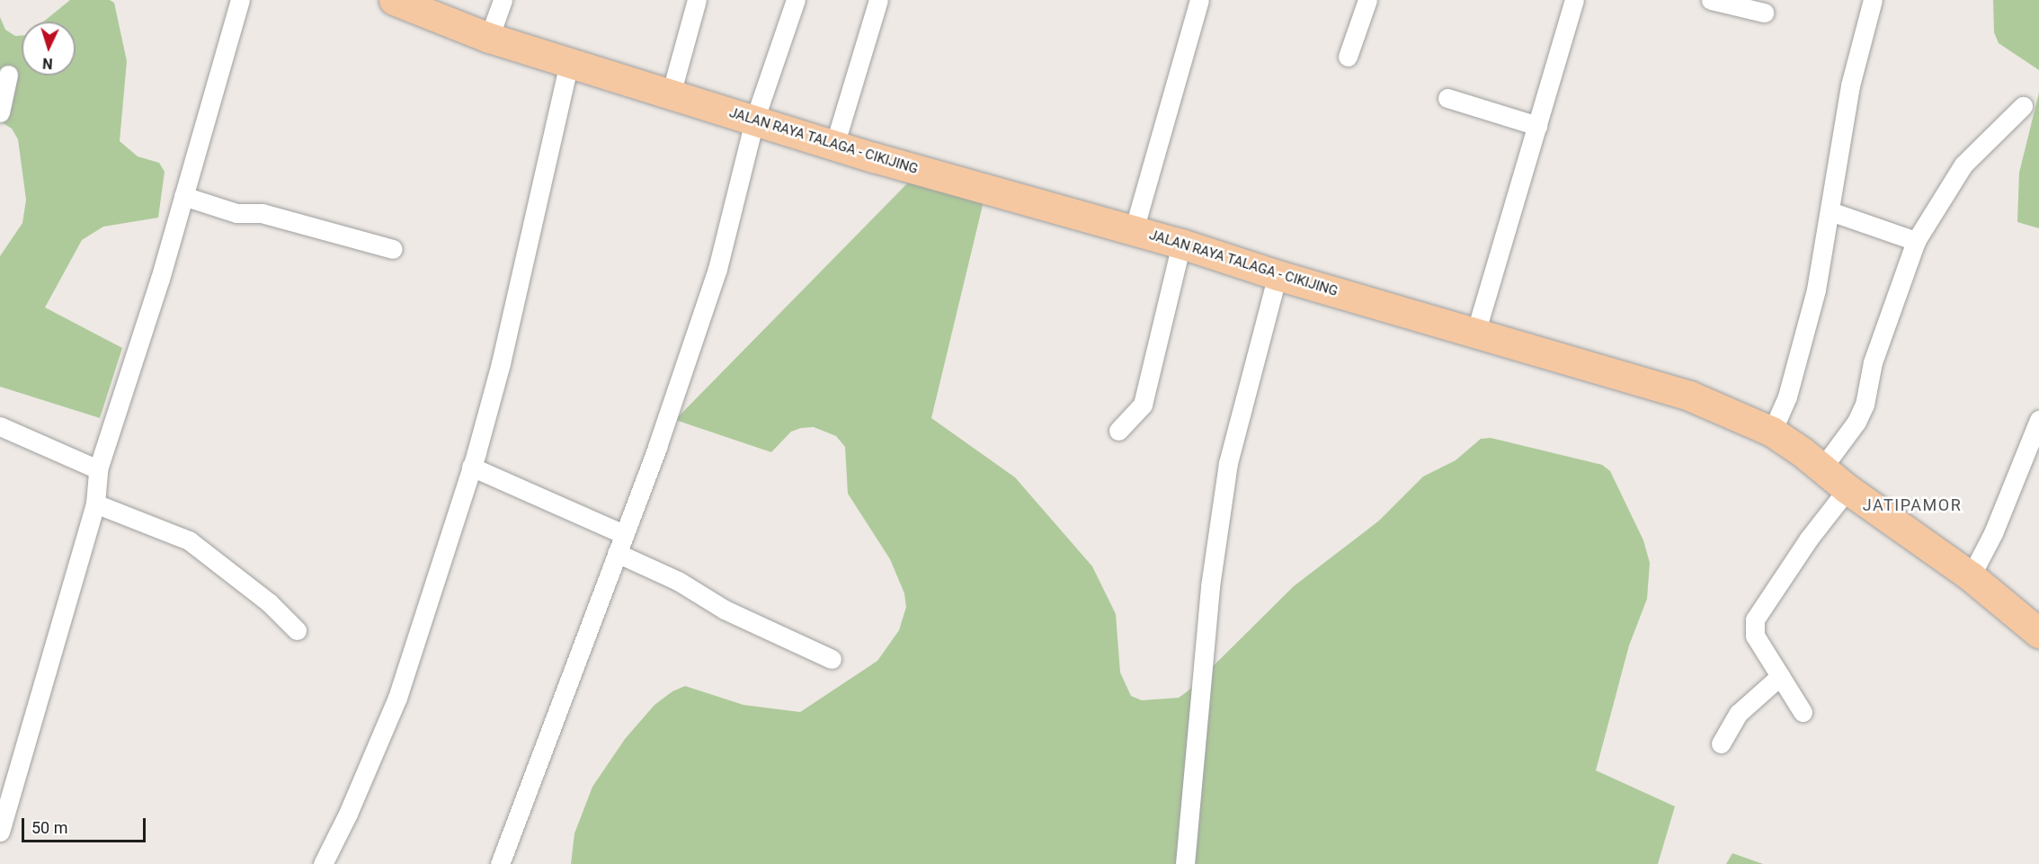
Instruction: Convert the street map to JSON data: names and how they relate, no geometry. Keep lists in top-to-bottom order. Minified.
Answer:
{"streets":{"main road":["JALAN RAYA TALAGA - CIKIJING"]},"districts":["JATIPAMOR"],"scale_bar":"50 m","north":"bottom"}
